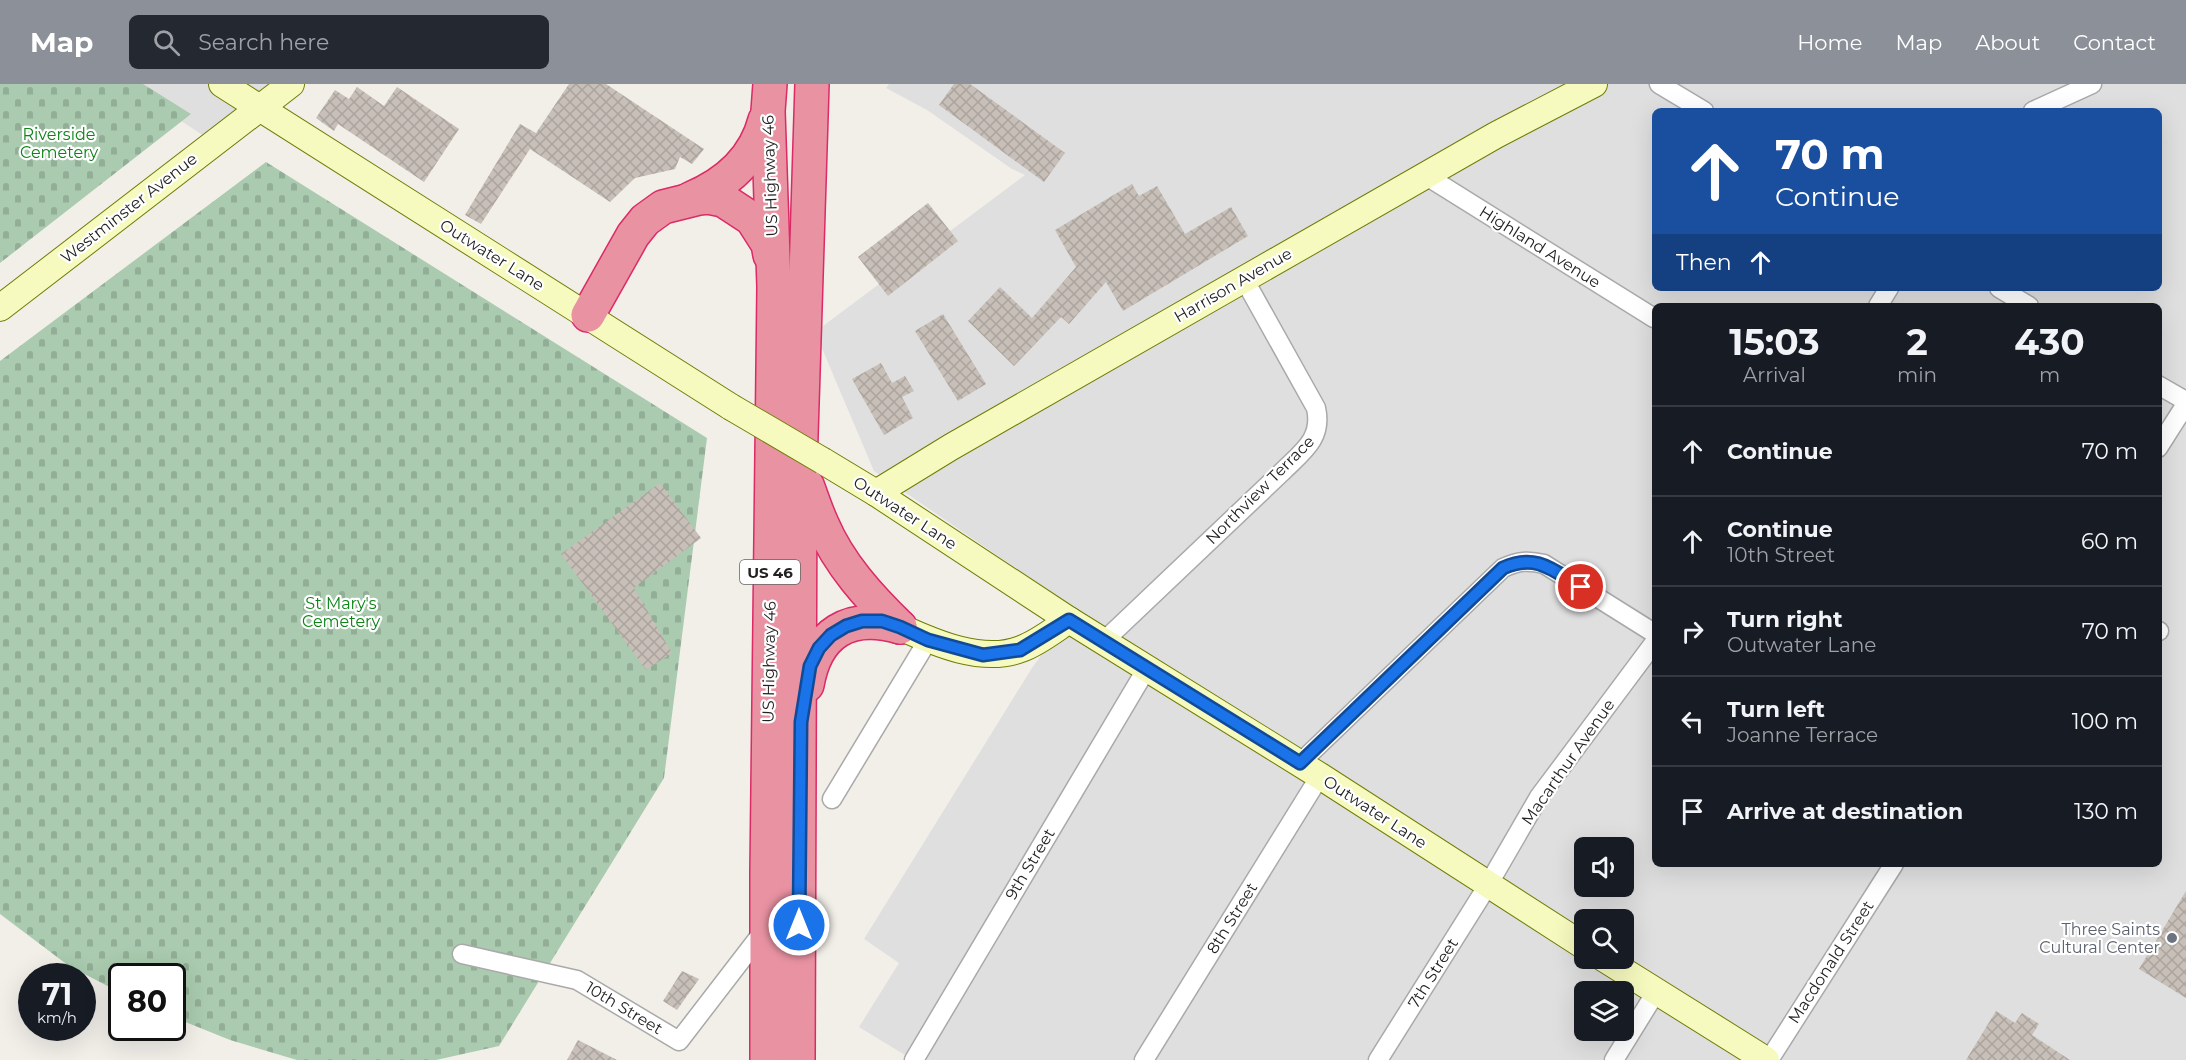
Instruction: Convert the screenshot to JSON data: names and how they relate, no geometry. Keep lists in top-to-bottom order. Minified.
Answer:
{"streets":{"highway":["US Highway 46","US 46"],"street":["Westminster Avenue","Highland Avenue","Outwater Lane","Harrison Avenue","Northview Terrace","Macarthur Avenue","9th Street","8th Street","Macdonald Street","7th Street","10th Street"]},"crossings":[["US Highway 46","Outwater Lane"],["US Highway 46","10th Street"],["Westminster Avenue","Outwater Lane"],["Highland Avenue","Harrison Avenue"],["Outwater Lane","Harrison Avenue"],["Outwater Lane","Northview Terrace"],["Outwater Lane","Macarthur Avenue"],["Outwater Lane","9th Street"],["Outwater Lane","8th Street"],["Outwater Lane","7th Street"],["Harrison Avenue","Northview Terrace"],["Macarthur Avenue","7th Street"]],"parks":["Riverside Cemetery","St Mary's Cemetery"],"places":["Three Saints Cultural Center"],"page":{"header":"Map","search":"Search here","nav":["Home","Map","About","Contact"],"turn":["70 m","Continue"],"then":"Then","eta":["15:03","Arrival","2","min","430","m"],"list":[{"name":"Continue","value":"70 m"},{"name":"Continue","note":"10th Street","value":"60 m"},{"name":"Turn right","note":"Outwater Lane","value":"70 m"},{"name":"Turn left","note":"Joanne Terrace","value":"100 m"},{"name":"Arrive at destination","value":"130 m"}],"speed":"71 km/h","limit":"80"}}
